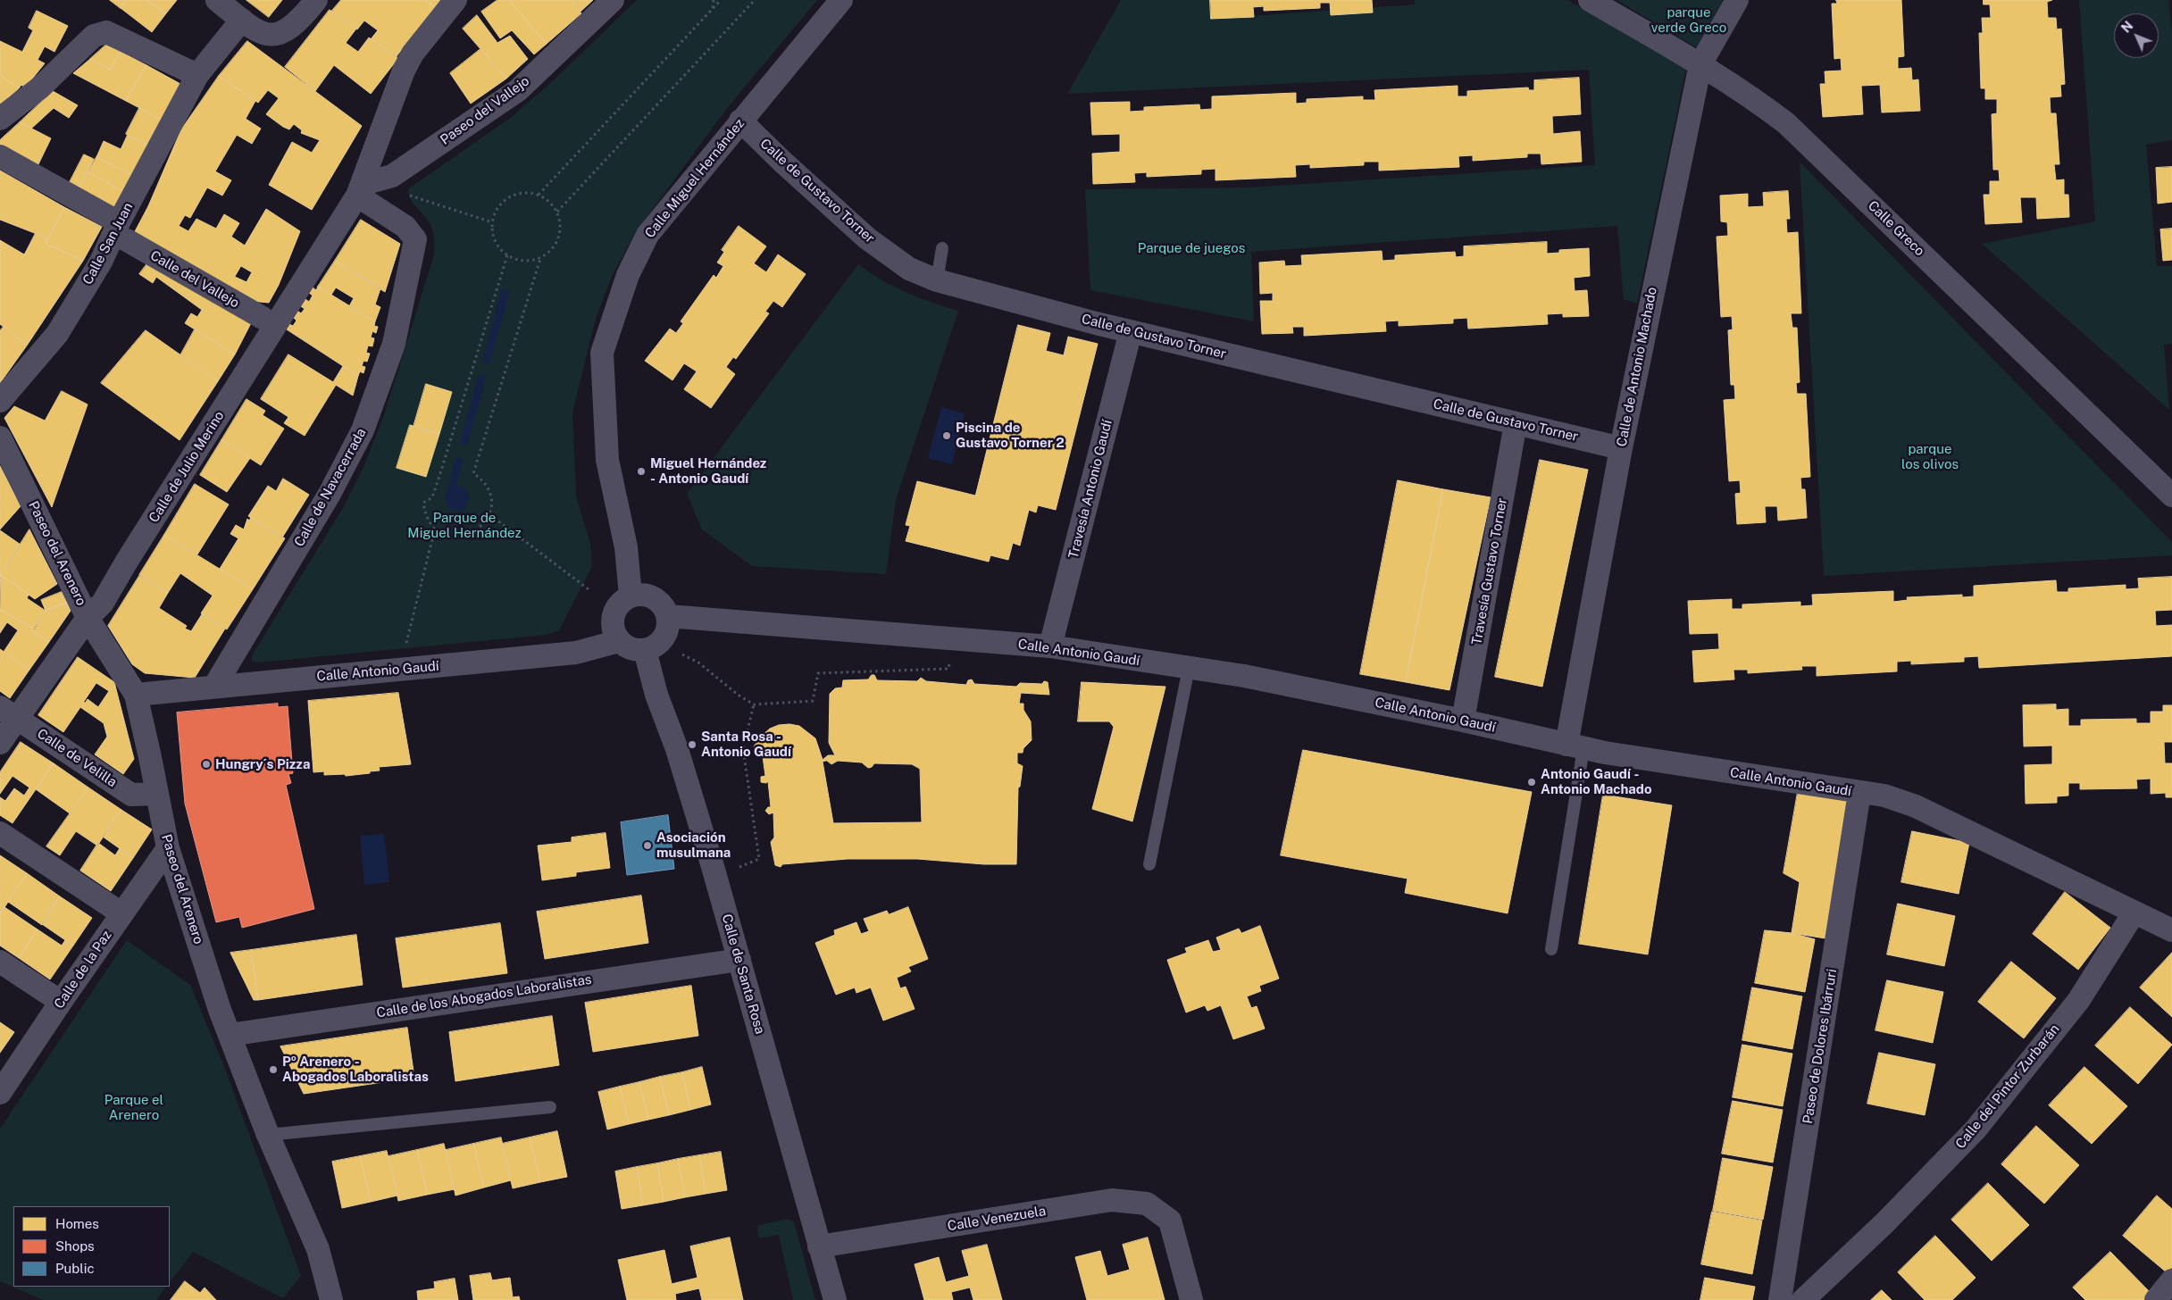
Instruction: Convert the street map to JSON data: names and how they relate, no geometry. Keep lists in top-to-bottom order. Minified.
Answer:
{"streets":{"street":["Paseo del Vallejo","Calle Miguel Hernández","Calle de Gustavo Torner","Calle Greco","Calle San Juan","Calle del Vallejo","Calle de Antonio Machado","Calle de Julio Merino","Calle de Navacerrada","Travesía Antonio Gaudí","Paseo del Arenero","Travesía Gustavo Torner","Calle Antonio Gaudí","Calle de Velilla","Calle de la Paz","Calle de Santa Rosa","Calle de los Abogados Laboralistas","Paseo de Dolores Ibárruri","Calle del Pintor Zurbarán","Calle Venezuela"]},"crossings":[["Paseo del Vallejo","Calle de Julio Merino"],["Paseo del Vallejo","Calle de Navacerrada"],["Calle Miguel Hernández","Calle de Gustavo Torner"],["Calle Miguel Hernández","Calle Antonio Gaudí"],["Calle Miguel Hernández","Calle de Santa Rosa"],["Calle de Gustavo Torner","Calle de Antonio Machado"],["Calle de Gustavo Torner","Travesía Antonio Gaudí"],["Calle de Gustavo Torner","Travesía Gustavo Torner"],["Calle Greco","Calle de Antonio Machado"],["Calle San Juan","Calle del Vallejo"],["Calle de Antonio Machado","Calle Antonio Gaudí"],["Calle de Julio Merino","Calle de Navacerrada"],["Calle de Julio Merino","Paseo del Arenero"],["Calle de Julio Merino","Calle de Velilla"],["Calle de Navacerrada","Calle Antonio Gaudí"],["Travesía Antonio Gaudí","Calle Antonio Gaudí"],["Paseo del Arenero","Calle Antonio Gaudí"],["Paseo del Arenero","Calle de Velilla"],["Paseo del Arenero","Calle de la Paz"],["Paseo del Arenero","Calle de los Abogados Laboralistas"],["Travesía Gustavo Torner","Calle Antonio Gaudí"],["Calle Antonio Gaudí","Calle de Santa Rosa"],["Calle Antonio Gaudí","Paseo de Dolores Ibárruri"],["Calle Antonio Gaudí","Calle del Pintor Zurbarán"],["Calle de Santa Rosa","Calle de los Abogados Laboralistas"],["Calle de Santa Rosa","Calle Venezuela"]],"parks":["parque verde Greco","Parque de juegos","parque los olivos","Parque de Miguel Hernández","Parque el Arenero"],"places":["Piscina de Gustavo Torner 2","Miguel Hernández - Antonio Gaudí","Santa Rosa - Antonio Gaudí","Hungry´s Pizza","Antonio Gaudí - Antonio Machado","Asociación musulmana","Pº Arenero - Abogados Laboralistas"],"legend":["Homes","Shops","Public"],"north":"top left"}
